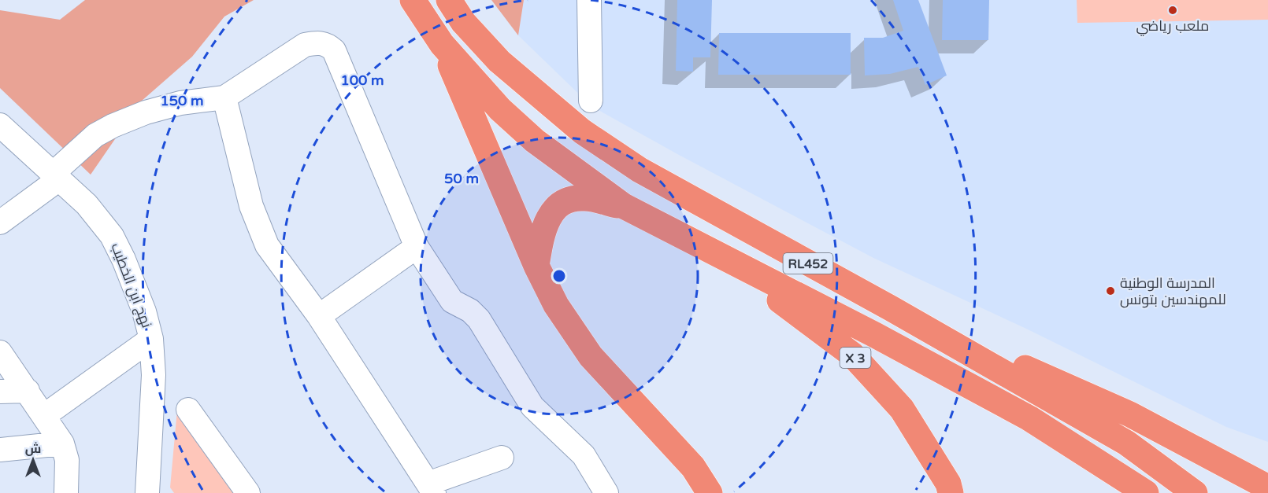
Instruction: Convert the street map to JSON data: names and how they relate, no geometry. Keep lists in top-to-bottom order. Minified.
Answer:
{"streets":{"highway":["RL452","X 3"],"street":["نهج ابن الخطيب"]},"crossings":[["RL452","X 3"]],"places":["ملعب رياضي","المدرسة الوطنية للمهندسين بتونس"],"north":"top","rings":["100 m","150 m","50 m"]}
